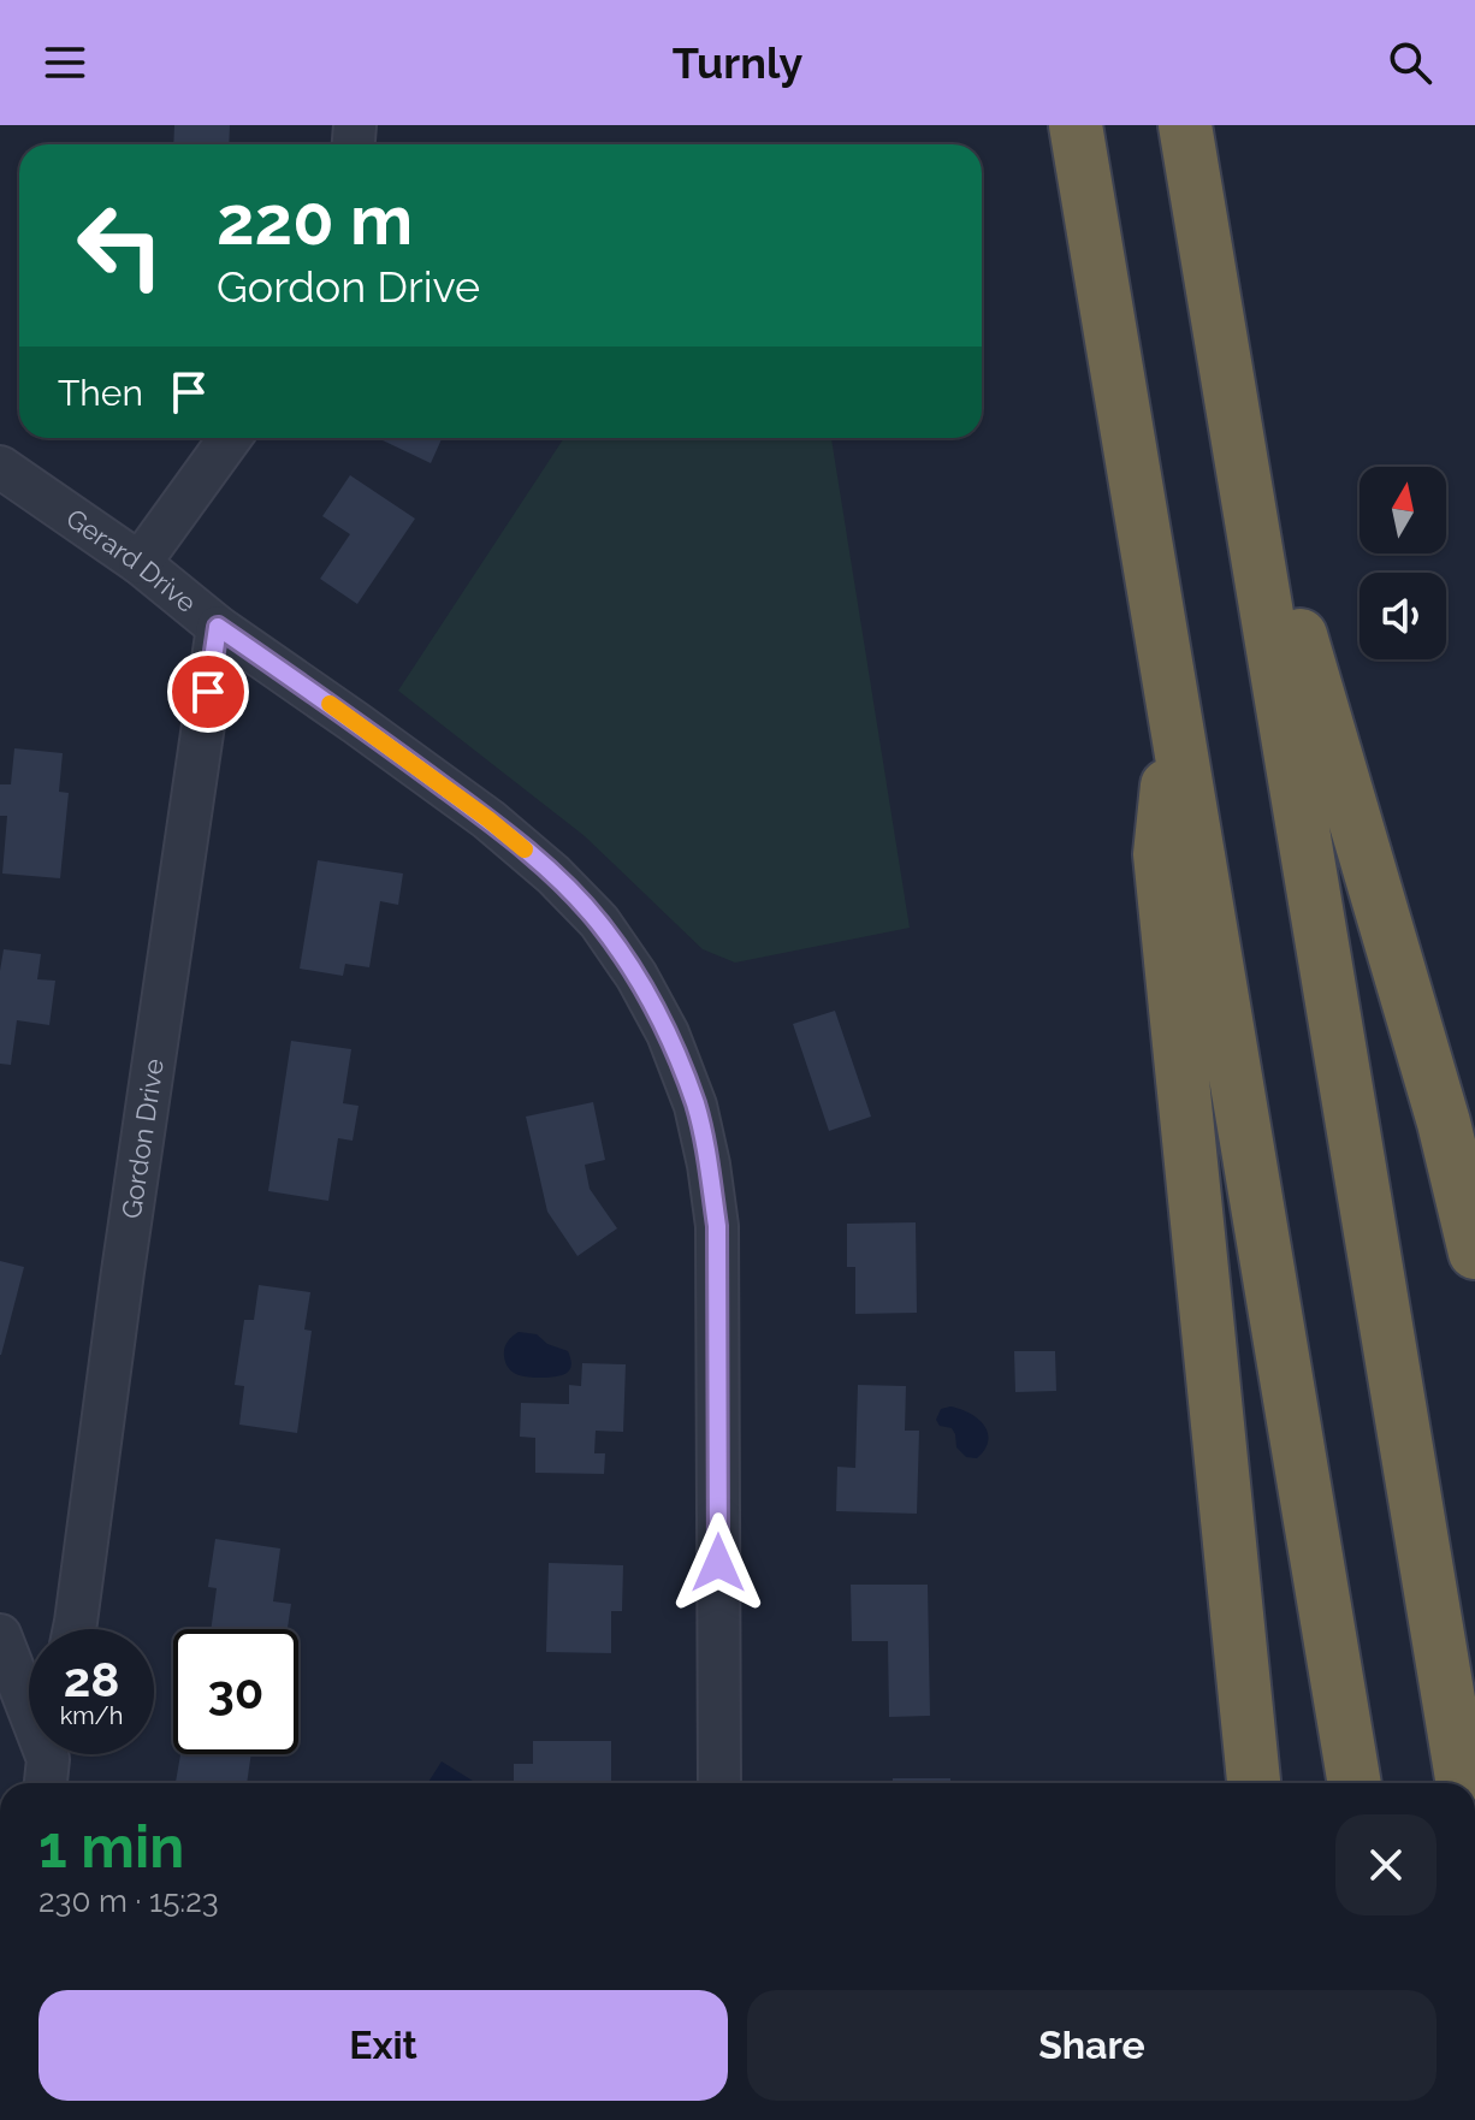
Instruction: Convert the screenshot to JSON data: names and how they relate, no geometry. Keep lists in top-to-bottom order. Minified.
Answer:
{"streets":{"street":["Gerard Drive","Gordon Drive"]},"crossings":[["Gerard Drive","Gordon Drive"]],"north":"top","page":{"header":"Turnly","turn":["220 m","Gordon Drive"],"then":"Then","speed":"28 km/h","limit":"30","heading":["1 min","230 m · 15:23"],"buttons":["Exit","Share"]}}
